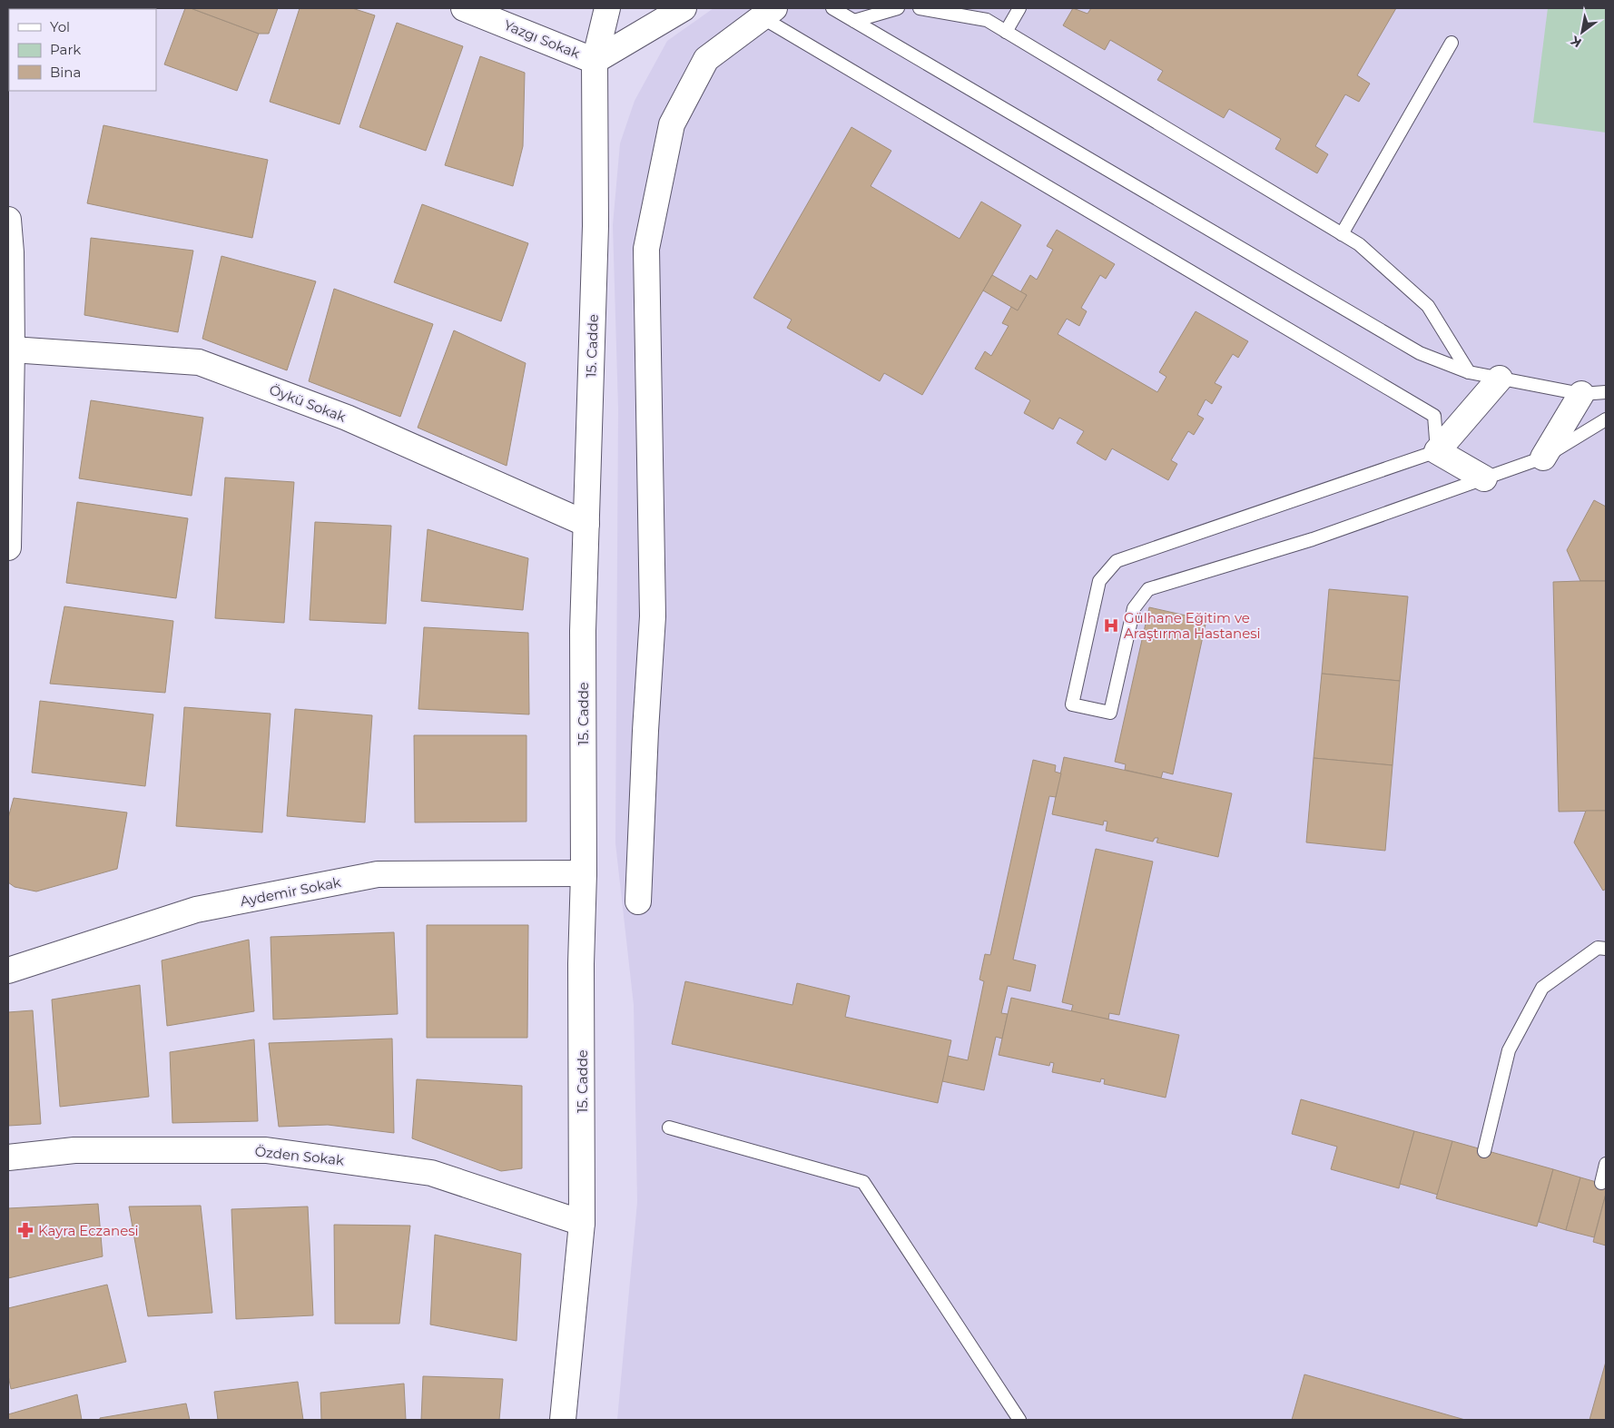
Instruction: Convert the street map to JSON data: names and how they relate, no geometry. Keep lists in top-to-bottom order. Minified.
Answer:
{"streets":{"street":["Yazgı Sokak","15. Cadde","Öykü Sokak","Aydemir Sokak","Özden Sokak"]},"crossings":[["Yazgı Sokak","15. Cadde"],["15. Cadde","Öykü Sokak"],["15. Cadde","Aydemir Sokak"],["15. Cadde","Özden Sokak"]],"places":{"hospital":["Gülhane Eğitim ve Araştırma Hastanesi"],"pharmacy":["Kayra Eczanesi"]},"legend":["Yol","Park","Bina"],"north":"bottom left"}
